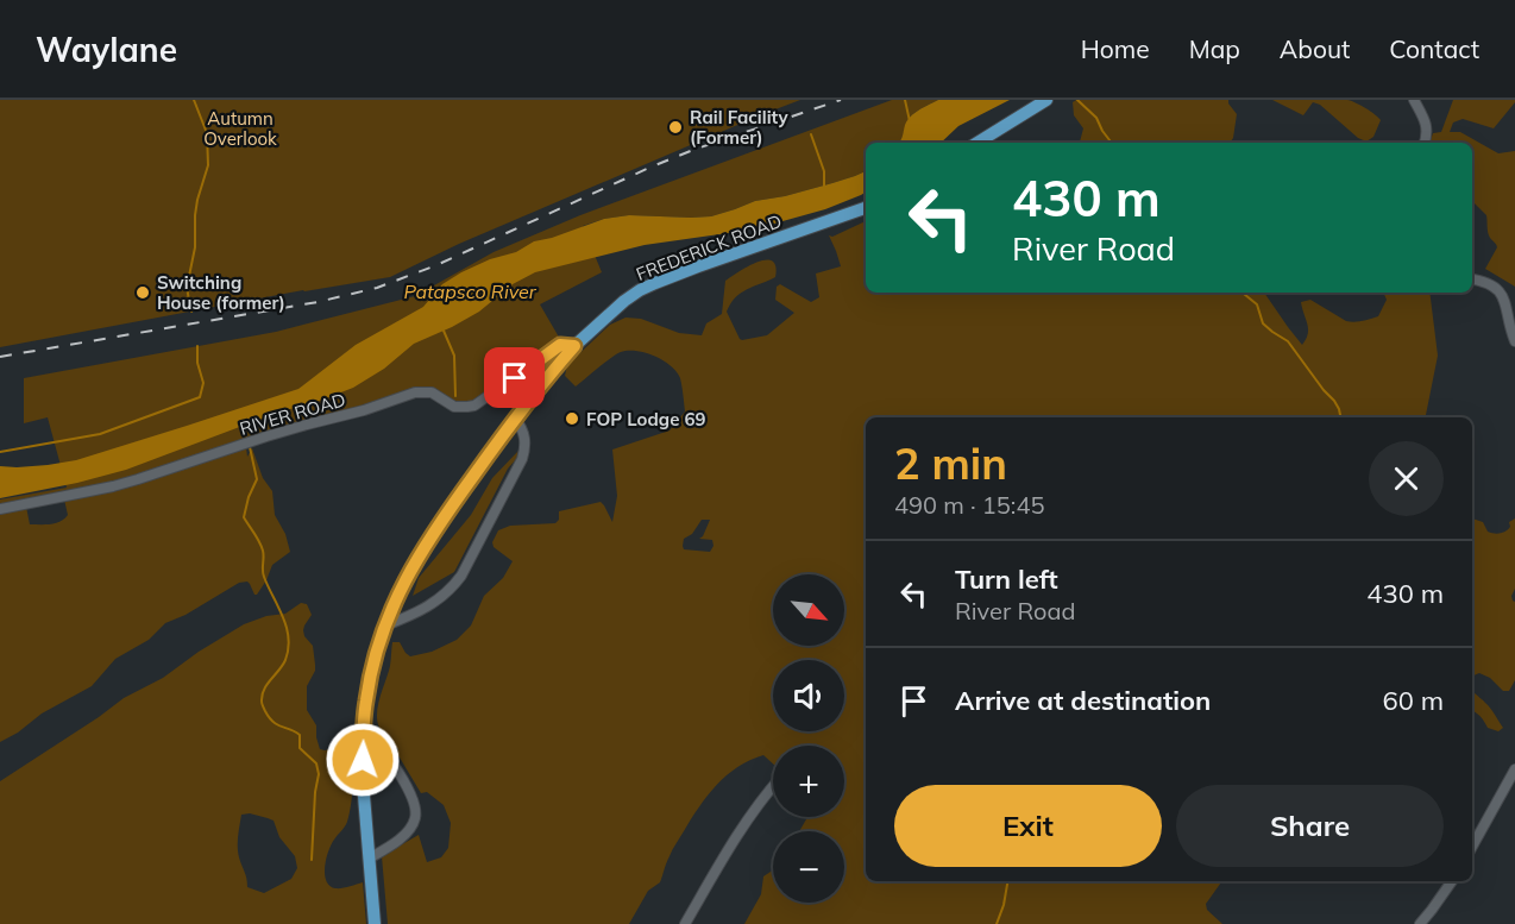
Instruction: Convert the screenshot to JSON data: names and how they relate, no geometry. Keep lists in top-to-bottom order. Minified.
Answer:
{"streets":{"main road":["FREDERICK ROAD"],"street":["RIVER ROAD"]},"crossings":[["FREDERICK ROAD","RIVER ROAD"]],"water":["Patapsco River"],"parks":["Autumn Overlook"],"places":["Rail Facility (Former)","Switching House (former)","FOP Lodge 69"],"north":"bottom right","page":{"header":"Waylane","nav":["Home","Map","About","Contact"],"turn":["430 m","River Road"],"heading":["2 min","490 m · 15:45"],"list":[{"name":"Turn left","note":"River Road","value":"430 m"},{"name":"Arrive at destination","value":"60 m"}],"map_buttons":["+","−"],"buttons":["Exit","Share"]}}
